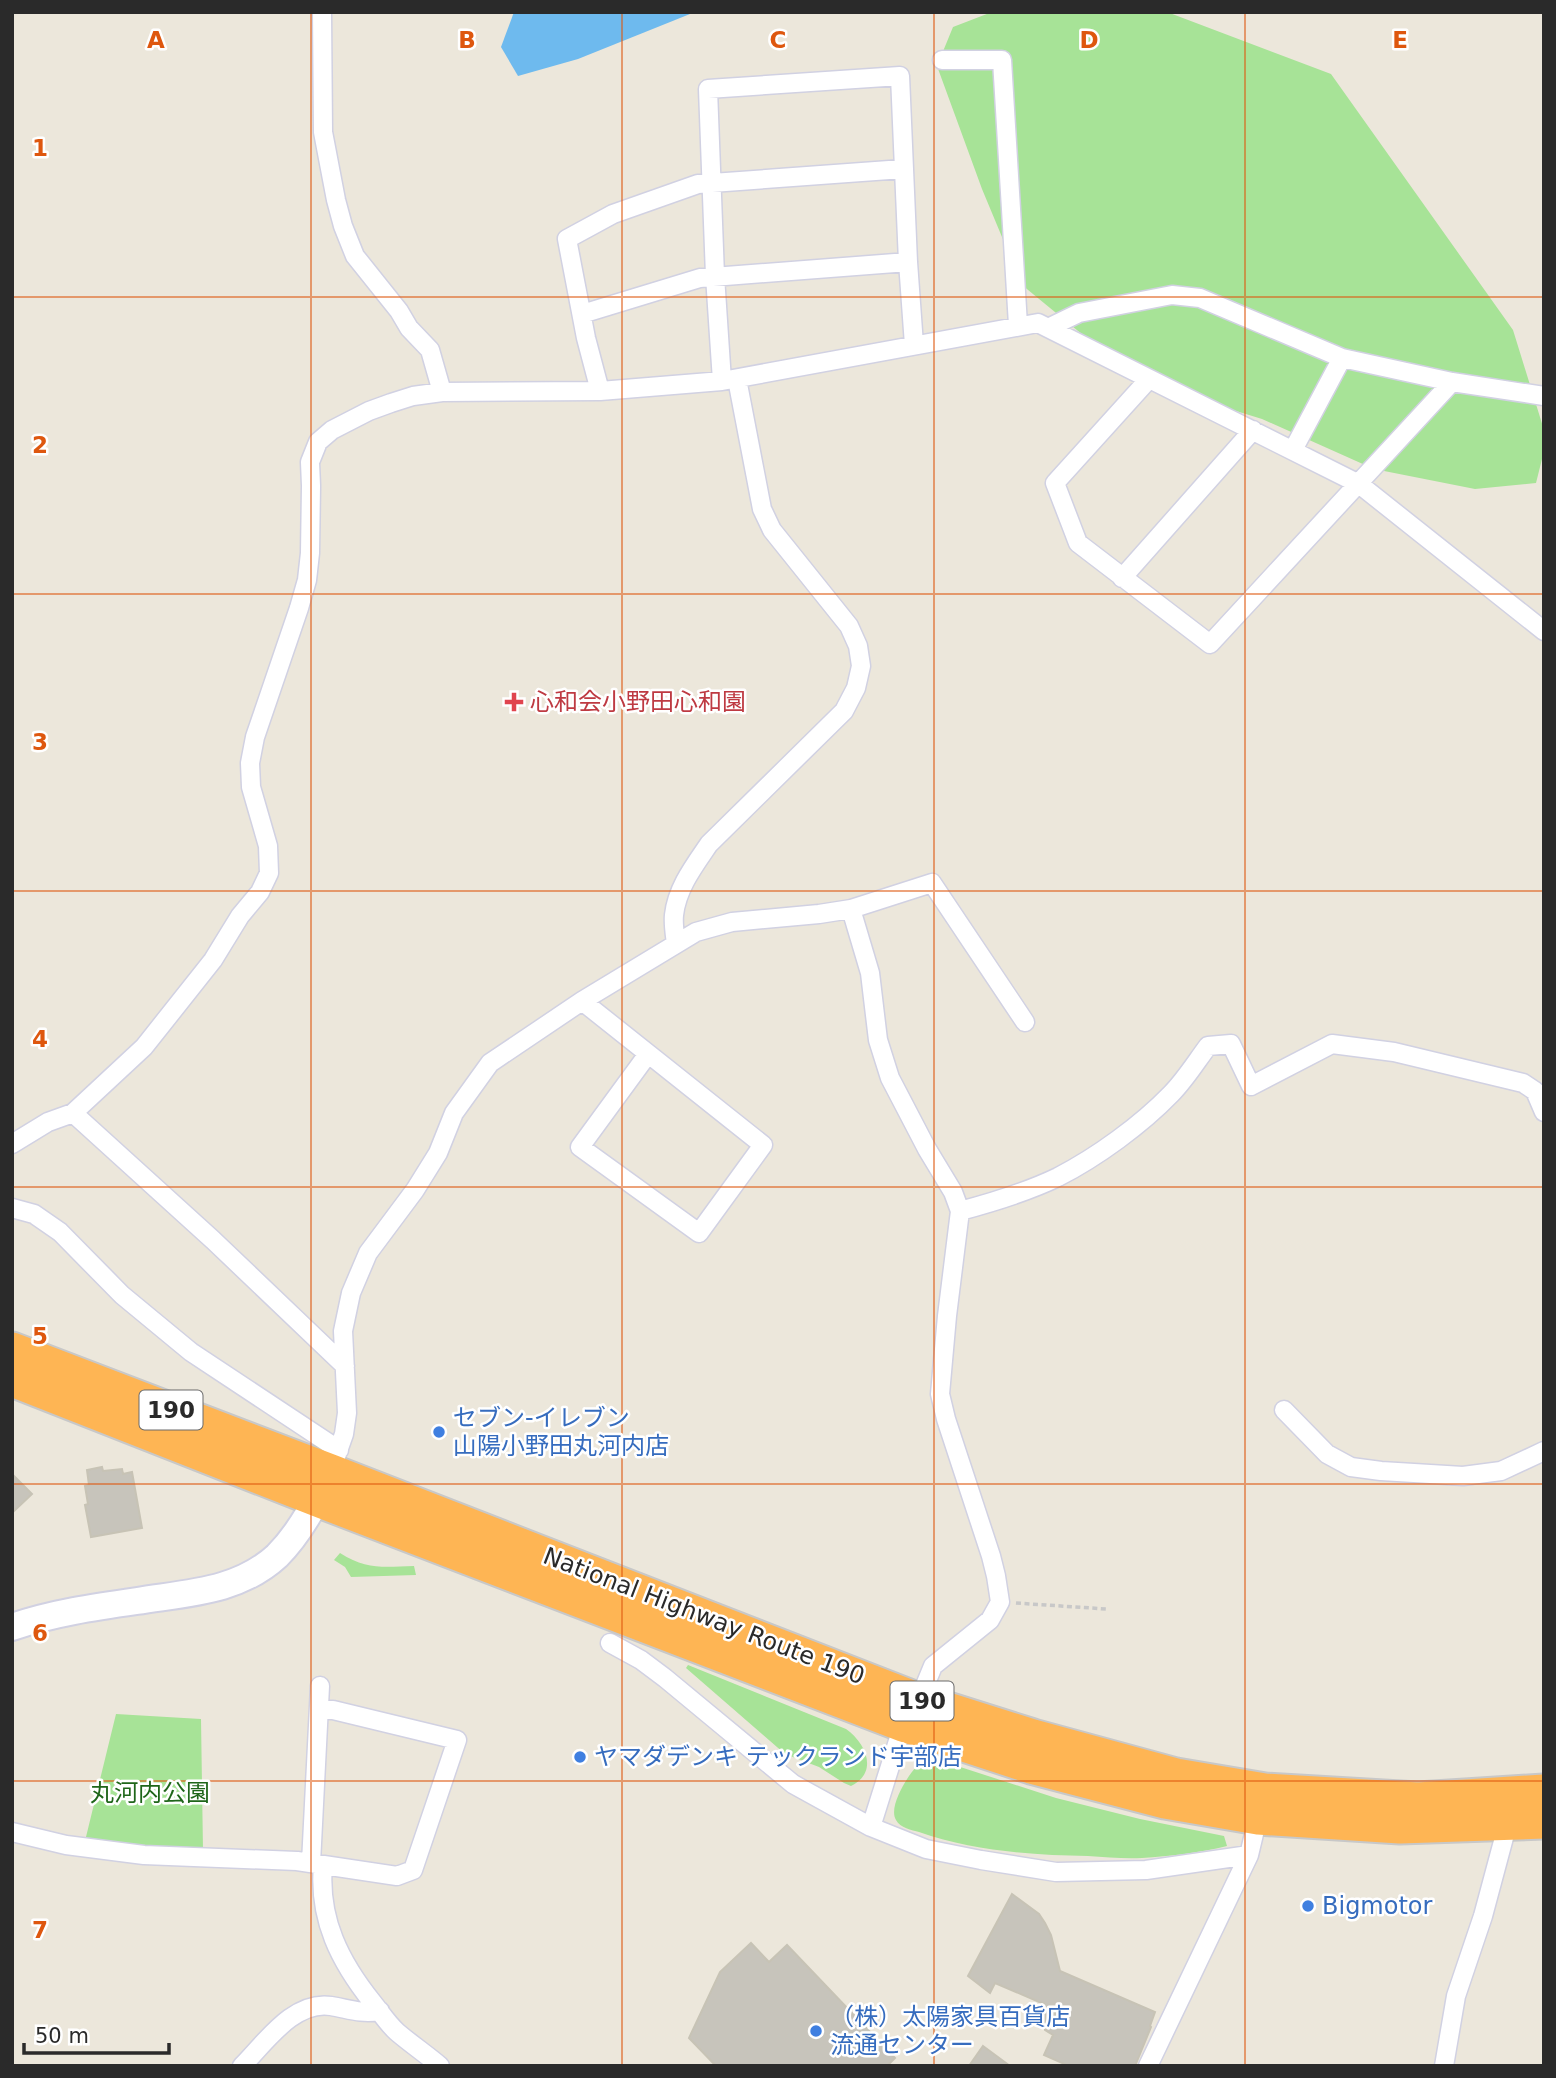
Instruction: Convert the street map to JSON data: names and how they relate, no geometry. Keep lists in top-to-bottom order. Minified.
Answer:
{"streets":{"highway":["190","National Highway Route 190"]},"parks":["丸河内公園"],"places":{"health":["心和会小野田心和園"],"other":["セブン-イレブン 山陽小野田丸河内店","ヤマダデンキ テックランド宇部店","Bigmotor","（株）太陽家具百貨店 流通センター"]},"scale_bar":"50 m","grid":{"columns":["A","B","C","D","E"],"rows":["1","2","3","4","5","6","7"]}}
